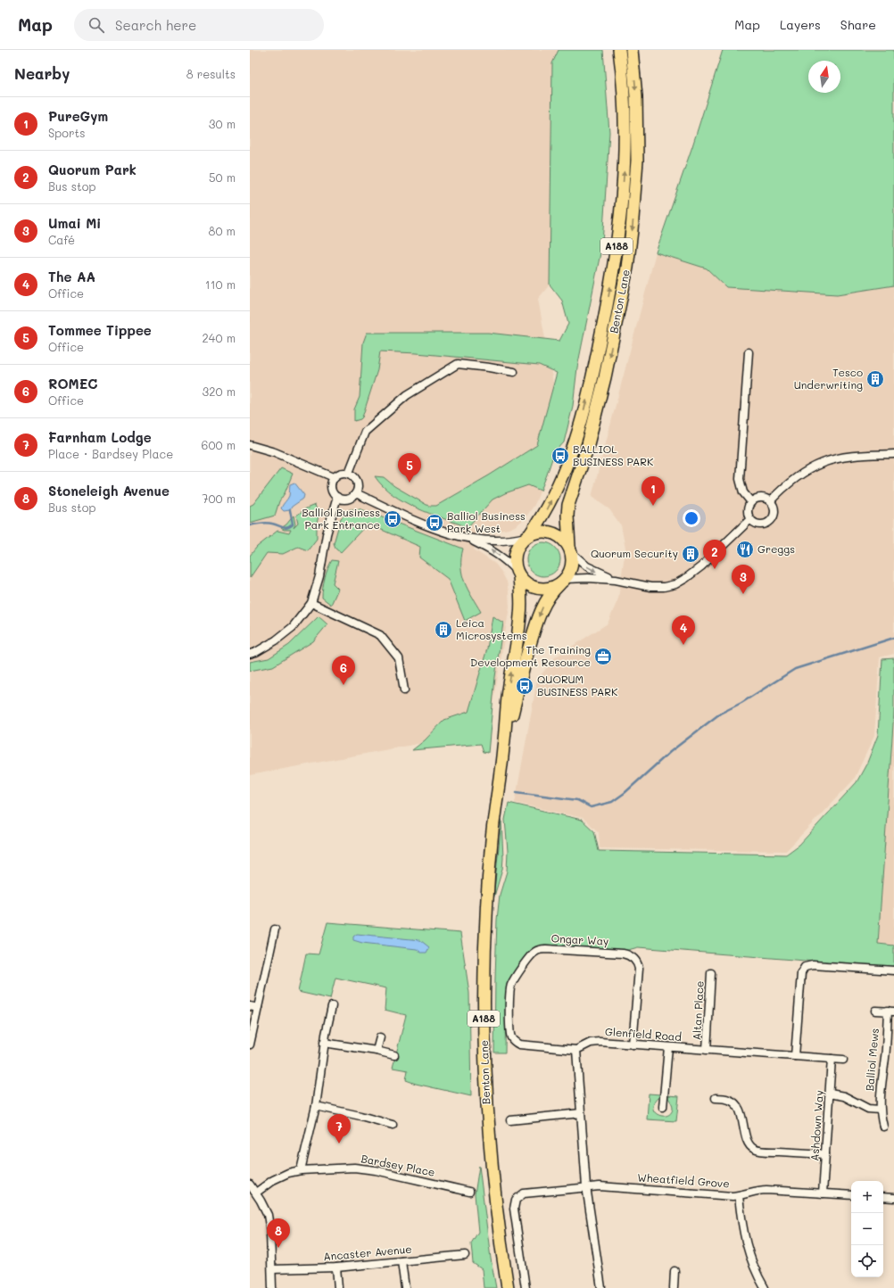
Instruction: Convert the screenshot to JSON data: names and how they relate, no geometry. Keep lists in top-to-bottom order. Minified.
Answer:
{"streets":{"main road":["A188","Benton Lane"],"street":["Ongar Way","Altan Place","Glenfield Road","Balliol Mews","Ashdown Way","Bardsey Place","Wheatfield Grove","Ancaster Avenue"]},"crossings":[["A188","Benton Lane"],["Ongar Way","Glenfield Road"],["Altan Place","Glenfield Road"],["Glenfield Road","Ashdown Way"],["Balliol Mews","Ashdown Way"],["Ashdown Way","Wheatfield Grove"]],"places":{"building":["Tesco Underwriting","Quorum Security","Leica Microsystems"],"bus stop":["BALLIOL BUSINESS PARK","Balliol Business Park Entrance","Balliol Business Park West","QUORUM BUSINESS PARK"],"restaurant":["Greggs"],"office":["The Training Development Resource"]},"north":"top","page":{"header":"Map","search":"Search here","nav":["Map","Layers","Share"],"heading":["Nearby","8 results"],"list":[{"mark":"1","name":"PureGym","note":"Sports","value":"30 m"},{"mark":"2","name":"Quorum Park","note":"Bus stop","value":"50 m"},{"mark":"3","name":"Umai Mi","note":"Café","value":"80 m"},{"mark":"4","name":"The AA","note":"Office","value":"110 m"},{"mark":"5","name":"Tommee Tippee","note":"Office","value":"240 m"},{"mark":"6","name":"ROMEC","note":"Office","value":"320 m"},{"mark":"7","name":"Farnham Lodge","note":"Place · Bardsey Place","value":"600 m"},{"mark":"8","name":"Stoneleigh Avenue","note":"Bus stop","value":"700 m"}],"pins":["5","1","2","3","4","6","7","8"],"map_buttons":["+","−"]}}
